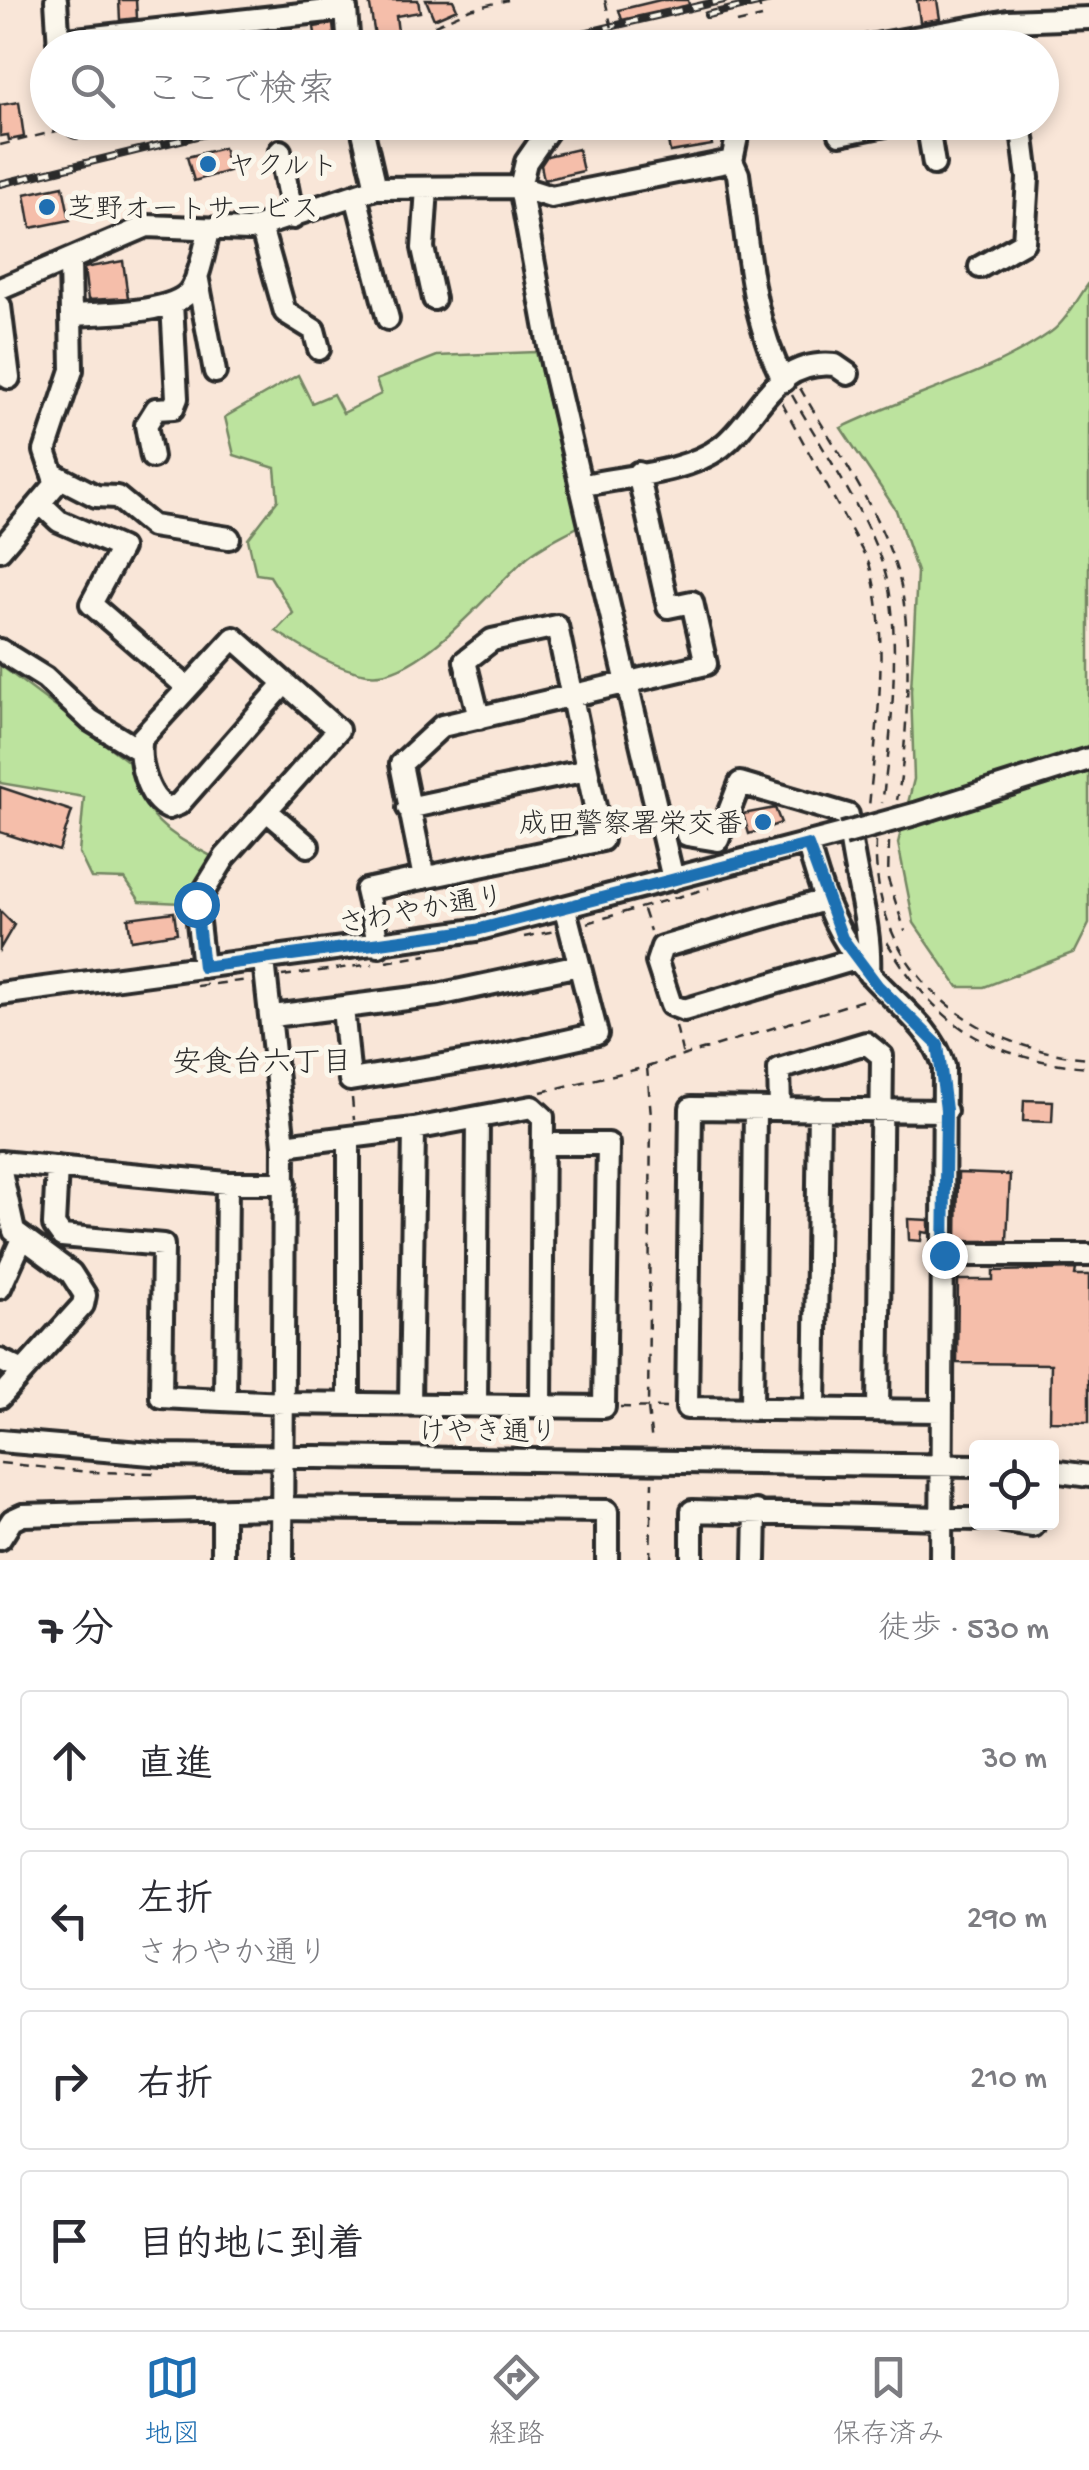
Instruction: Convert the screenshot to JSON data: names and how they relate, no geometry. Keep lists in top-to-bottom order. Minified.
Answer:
{"streets":{"street":["さわやか通り","けやき通り"]},"districts":["安食台六丁目"],"places":["ヤクルト","芝野オートサービス","成田警察署栄交番"],"page":{"search":"ここで検索","heading":["7 分","徒歩 · 530 m"],"list":[["直進","30 m"],["左折","さわやか通り","290 m"],["右折","210 m"],"目的地に到着"],"nav":["地図","経路","保存済み"]}}
